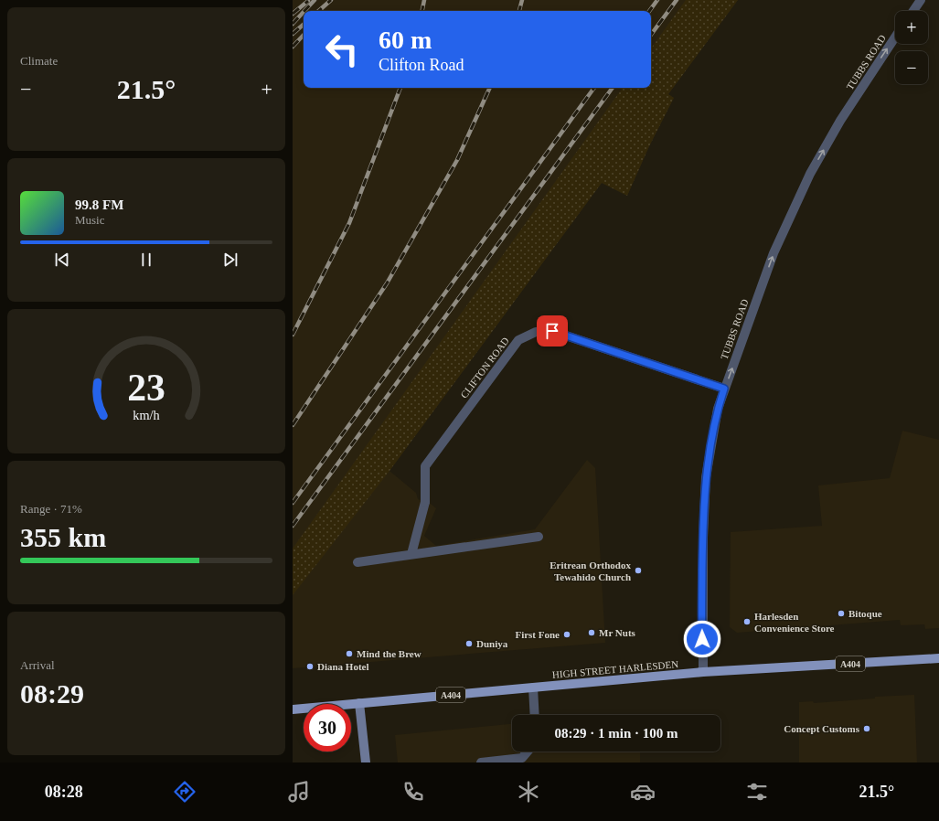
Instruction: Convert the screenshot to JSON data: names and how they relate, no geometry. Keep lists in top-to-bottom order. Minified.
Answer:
{"streets":{"main road":["A404","HIGH STREET HARLESDEN"],"street":["TUBBS ROAD","CLIFTON ROAD"]},"crossings":[["TUBBS ROAD","CLIFTON ROAD"],["TUBBS ROAD","HIGH STREET HARLESDEN"],["A404","HIGH STREET HARLESDEN"]],"one_way":["TUBBS ROAD"],"places":["Eritrean Orthodox Tewahido Church","Bitoque","Harlesden Convenience Store","Mr Nuts","First Fone","Duniya","Mind the Brew","Diana Hotel","Concept Customs"],"page":{"tile":["Climate",["Range · 71%","355 km"],["Arrival","08:29"]],"map_buttons":["+","−"],"turn":["60 m","Clifton Road"],"heat":["−","21.5°","+"],"song":["99.8 FM","Music"],"limit":"30","trip":"08:29 · 1 min · 100 m","tabs":["08:28","21.5°"],"gauge":["23","km/h"]}}
